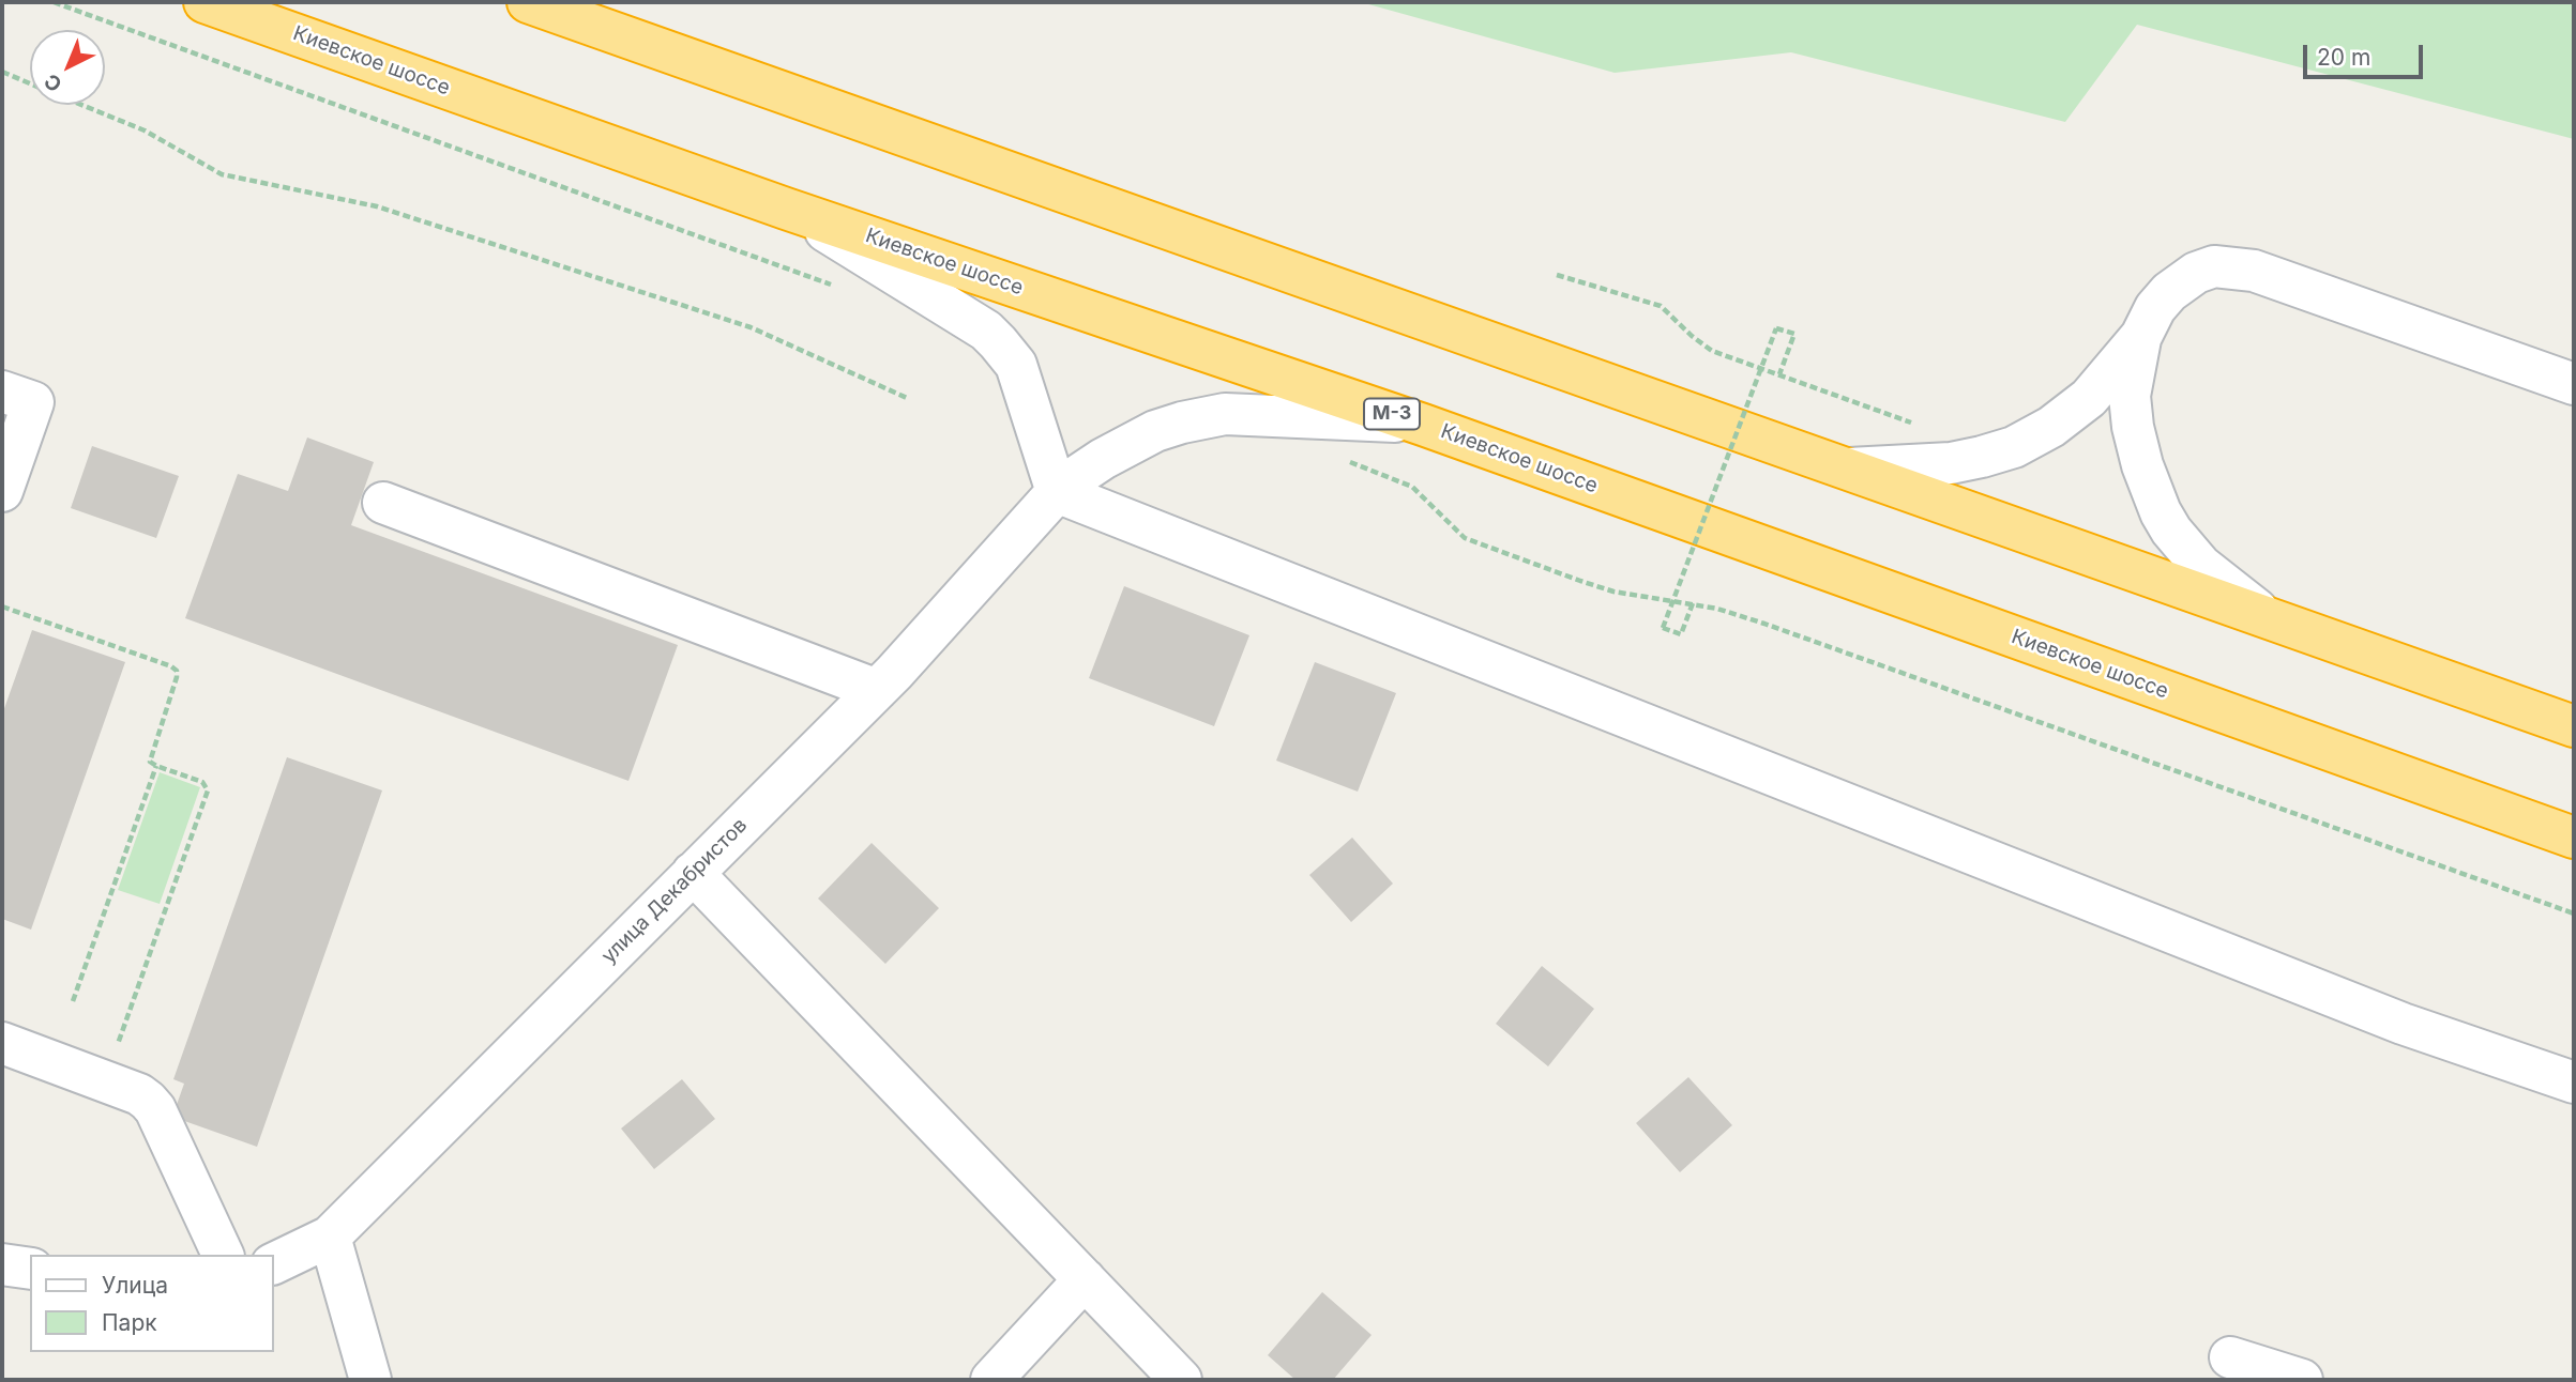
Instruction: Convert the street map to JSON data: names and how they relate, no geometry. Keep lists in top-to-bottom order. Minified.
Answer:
{"streets":{"highway":["Киевское шоссе","М-3"],"street":["улица Декабристов"]},"crossings":[["Киевское шоссе","улица Декабристов"]],"legend":["Улица","Парк"],"scale_bar":"20 m","north":"bottom left"}
